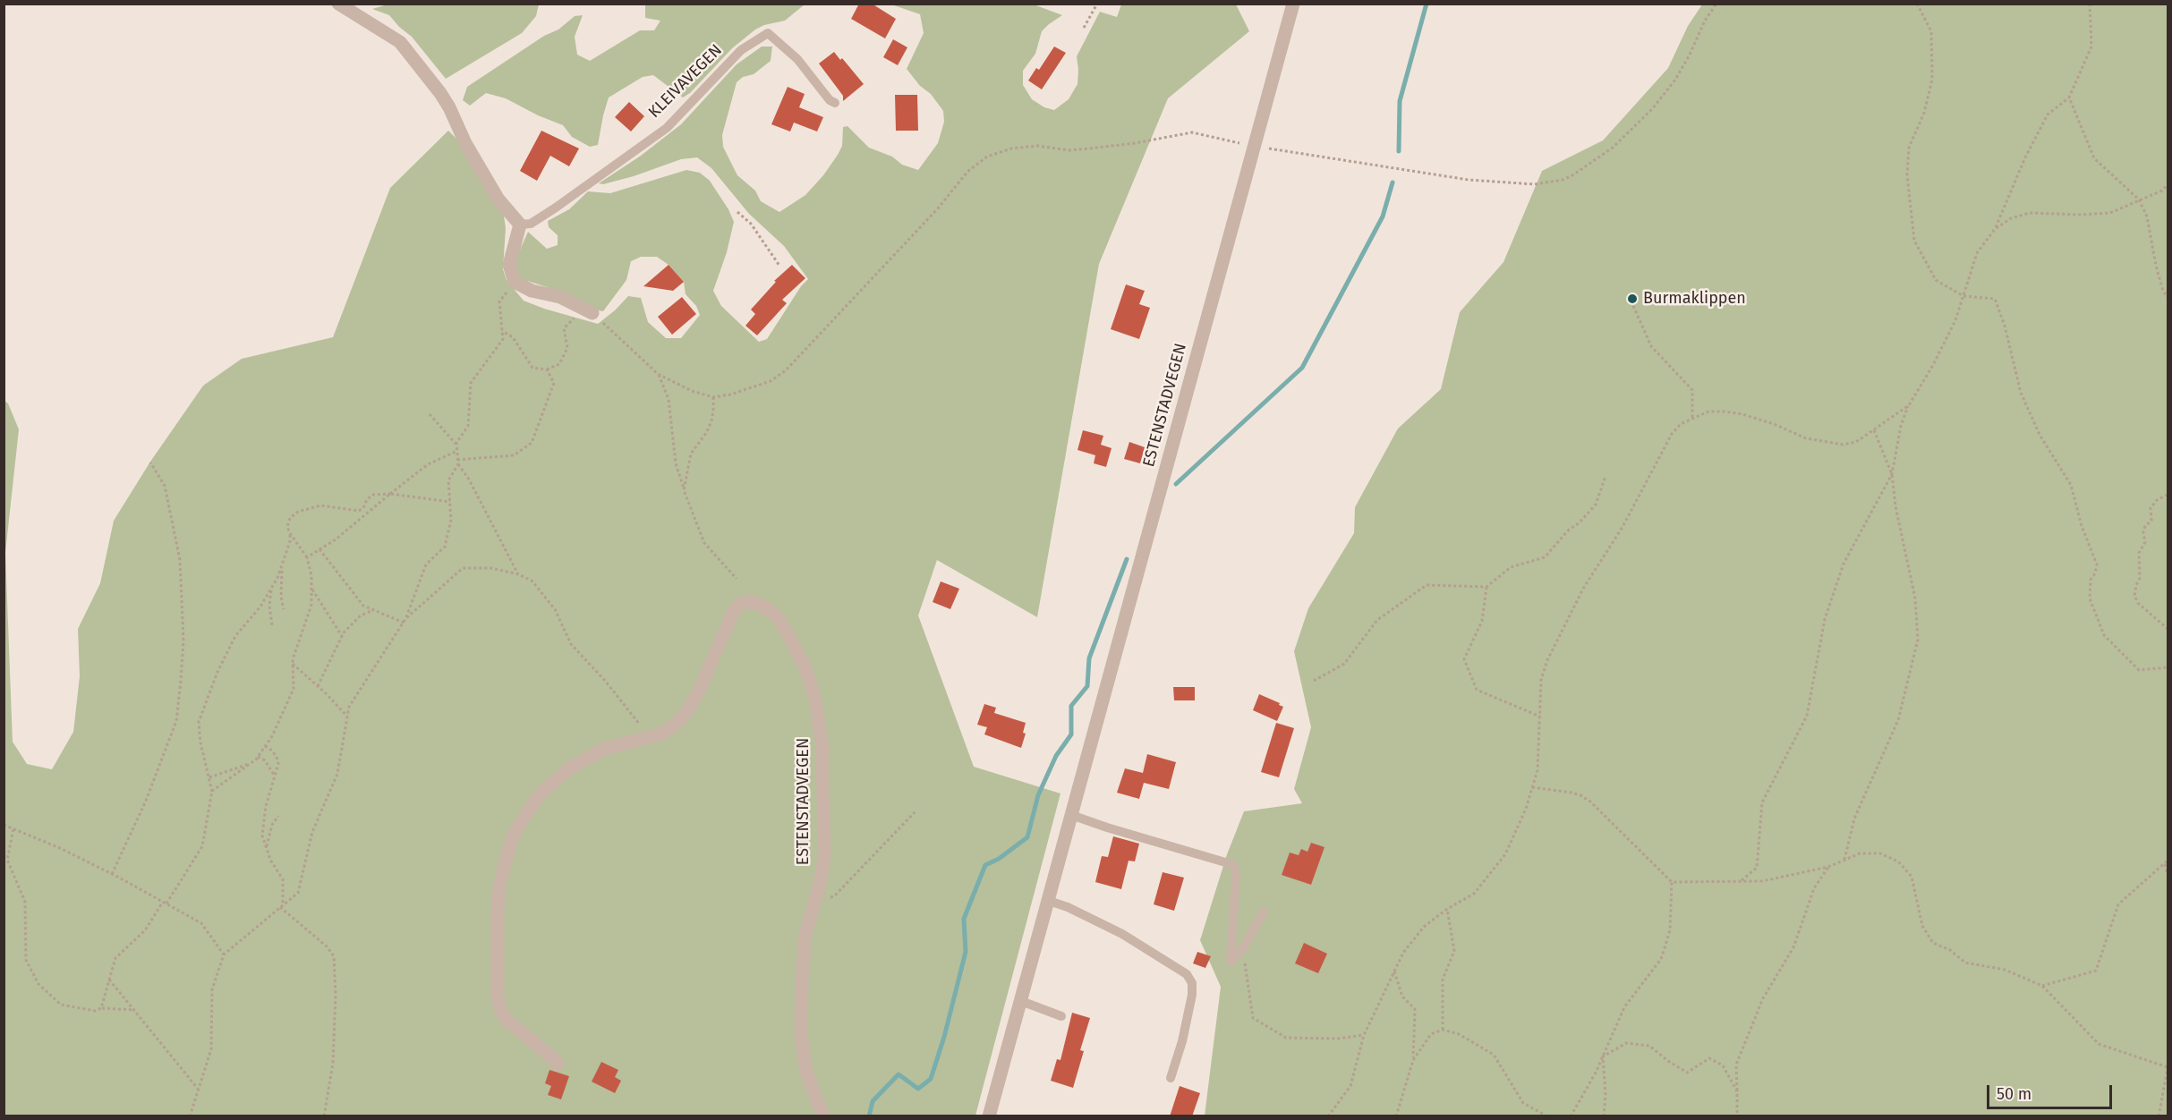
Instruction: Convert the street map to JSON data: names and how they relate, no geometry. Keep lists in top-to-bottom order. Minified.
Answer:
{"streets":{"street":["ESTENSTADVEGEN"],"lane":["KLEIVAVEGEN"]},"places":["Burmaklippen"],"scale_bar":"50 m"}
